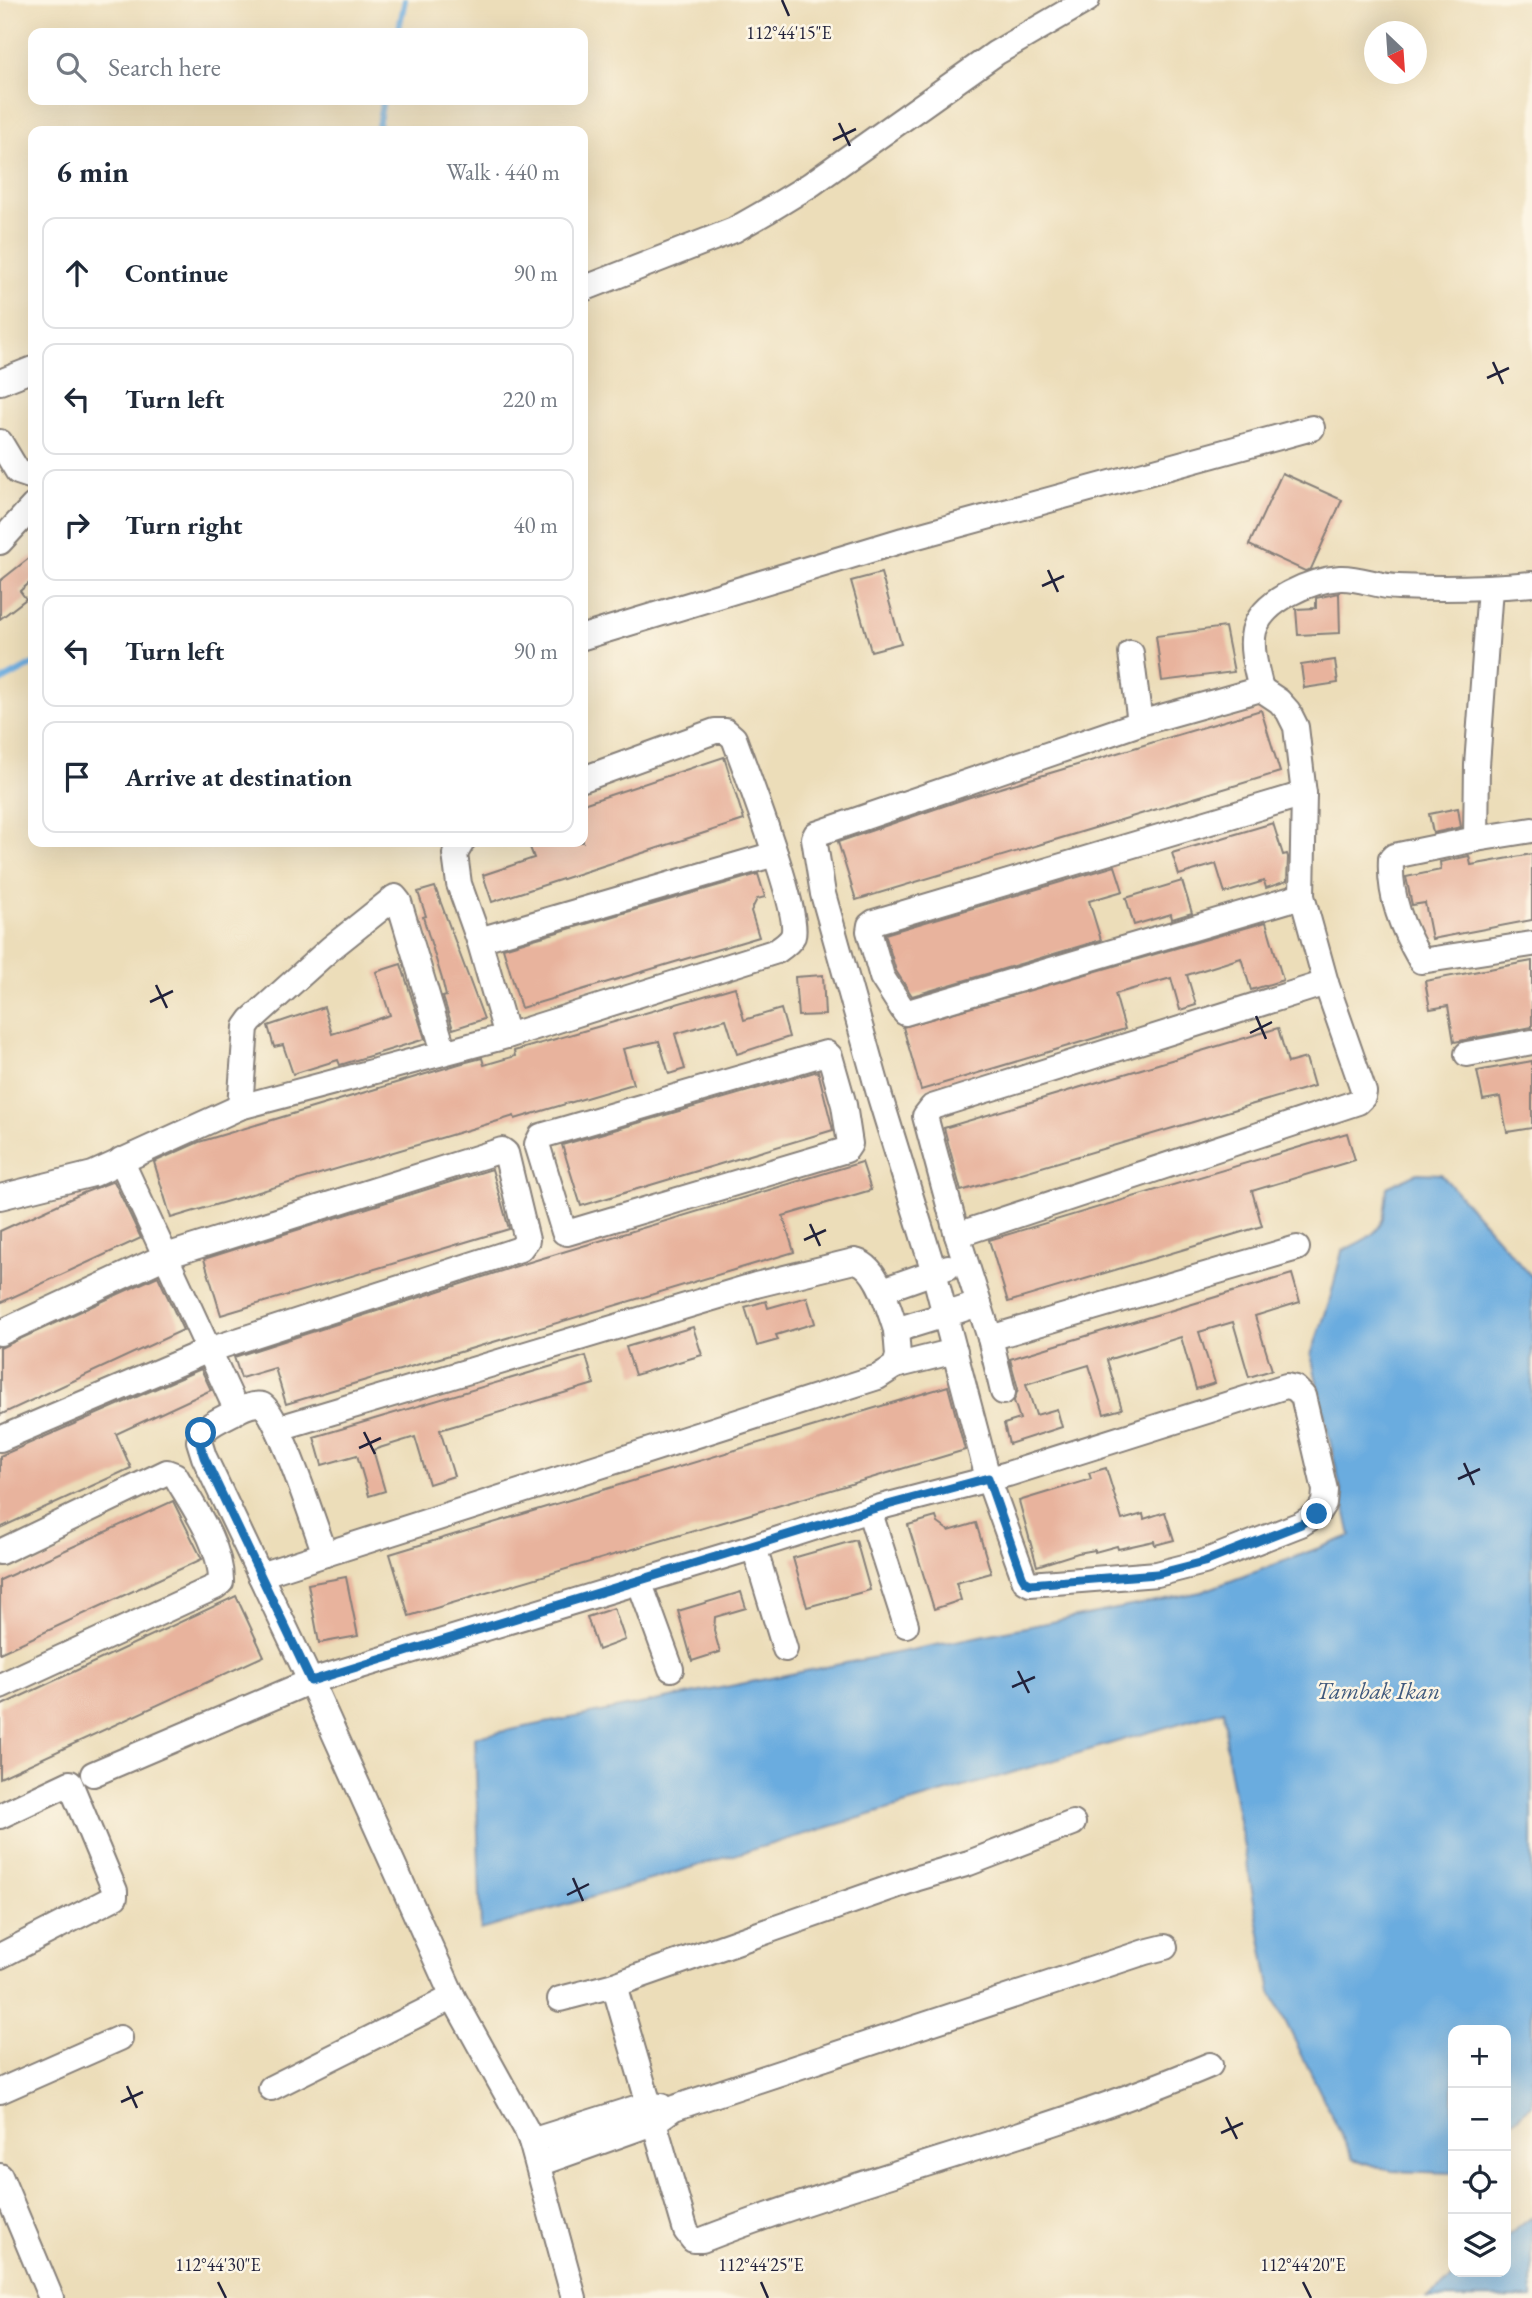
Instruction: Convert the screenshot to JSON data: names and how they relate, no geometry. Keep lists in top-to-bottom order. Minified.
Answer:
{"water":["Tambak Ikan"],"north":"bottom right","page":{"search":"Search here","heading":["6 min","Walk · 440 m"],"list":[["Continue","90 m"],["Turn left","220 m"],["Turn right","40 m"],["Turn left","90 m"],"Arrive at destination"],"map_buttons":["+","−"]},"coordinates":["112°44'15\"E","112°44'30\"E","112°44'25\"E","112°44'20\"E"]}
